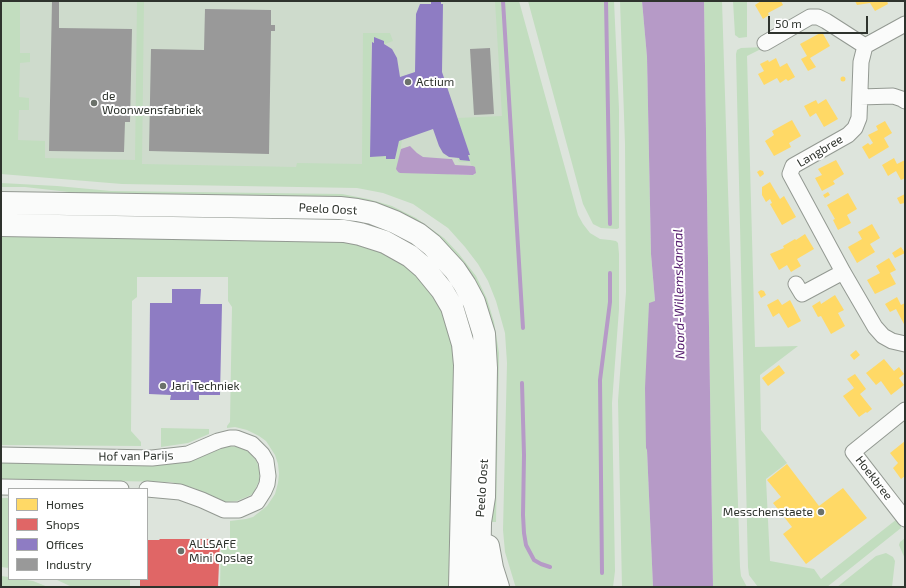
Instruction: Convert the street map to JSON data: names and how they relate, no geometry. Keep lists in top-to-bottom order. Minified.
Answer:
{"streets":{"main road":["Peelo Oost"],"street":["Langbree","Hof van Parijs","Hoekbree"]},"water":["Noord-Willemskanaal"],"places":["Actium","de Woonwensfabriek","Jari Techniek","Messchenstaete","ALLSAFE Mini Opslag"],"legend":["Homes","Shops","Offices","Industry"],"scale_bar":"50 m"}
